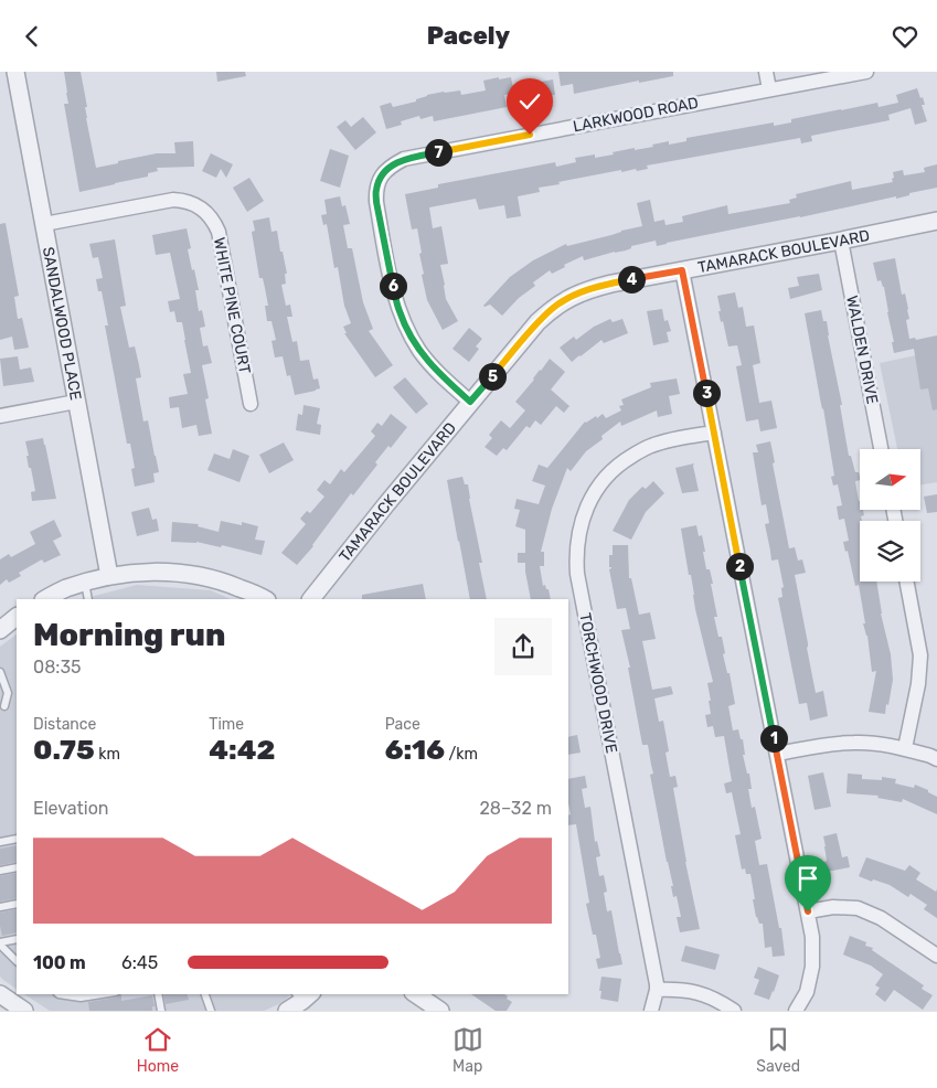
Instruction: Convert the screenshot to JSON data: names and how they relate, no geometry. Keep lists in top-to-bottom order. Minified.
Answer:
{"streets":{"street":["LARKWOOD ROAD","TAMARACK BOULEVARD","WHITE PINE COURT","SANDALWOOD PLACE","WALDEN DRIVE","TORCHWOOD DRIVE"]},"crossings":[["LARKWOOD ROAD","TAMARACK BOULEVARD"],["TAMARACK BOULEVARD","WALDEN DRIVE"],["WHITE PINE COURT","SANDALWOOD PLACE"]],"north":"right","page":{"header":"Pacely","pins":["7","4","6","5","3","2","1"],"heading":["Morning run","08:35"],"stats":[["Distance","0.75 km"],["Time","4:42"],["Pace","6:16 /km"]],"chart":["Elevation","28–32 m"],"list":[{"name":"100 m","note":"6:45"}],"tabs":["Home","Map","Saved"]}}
